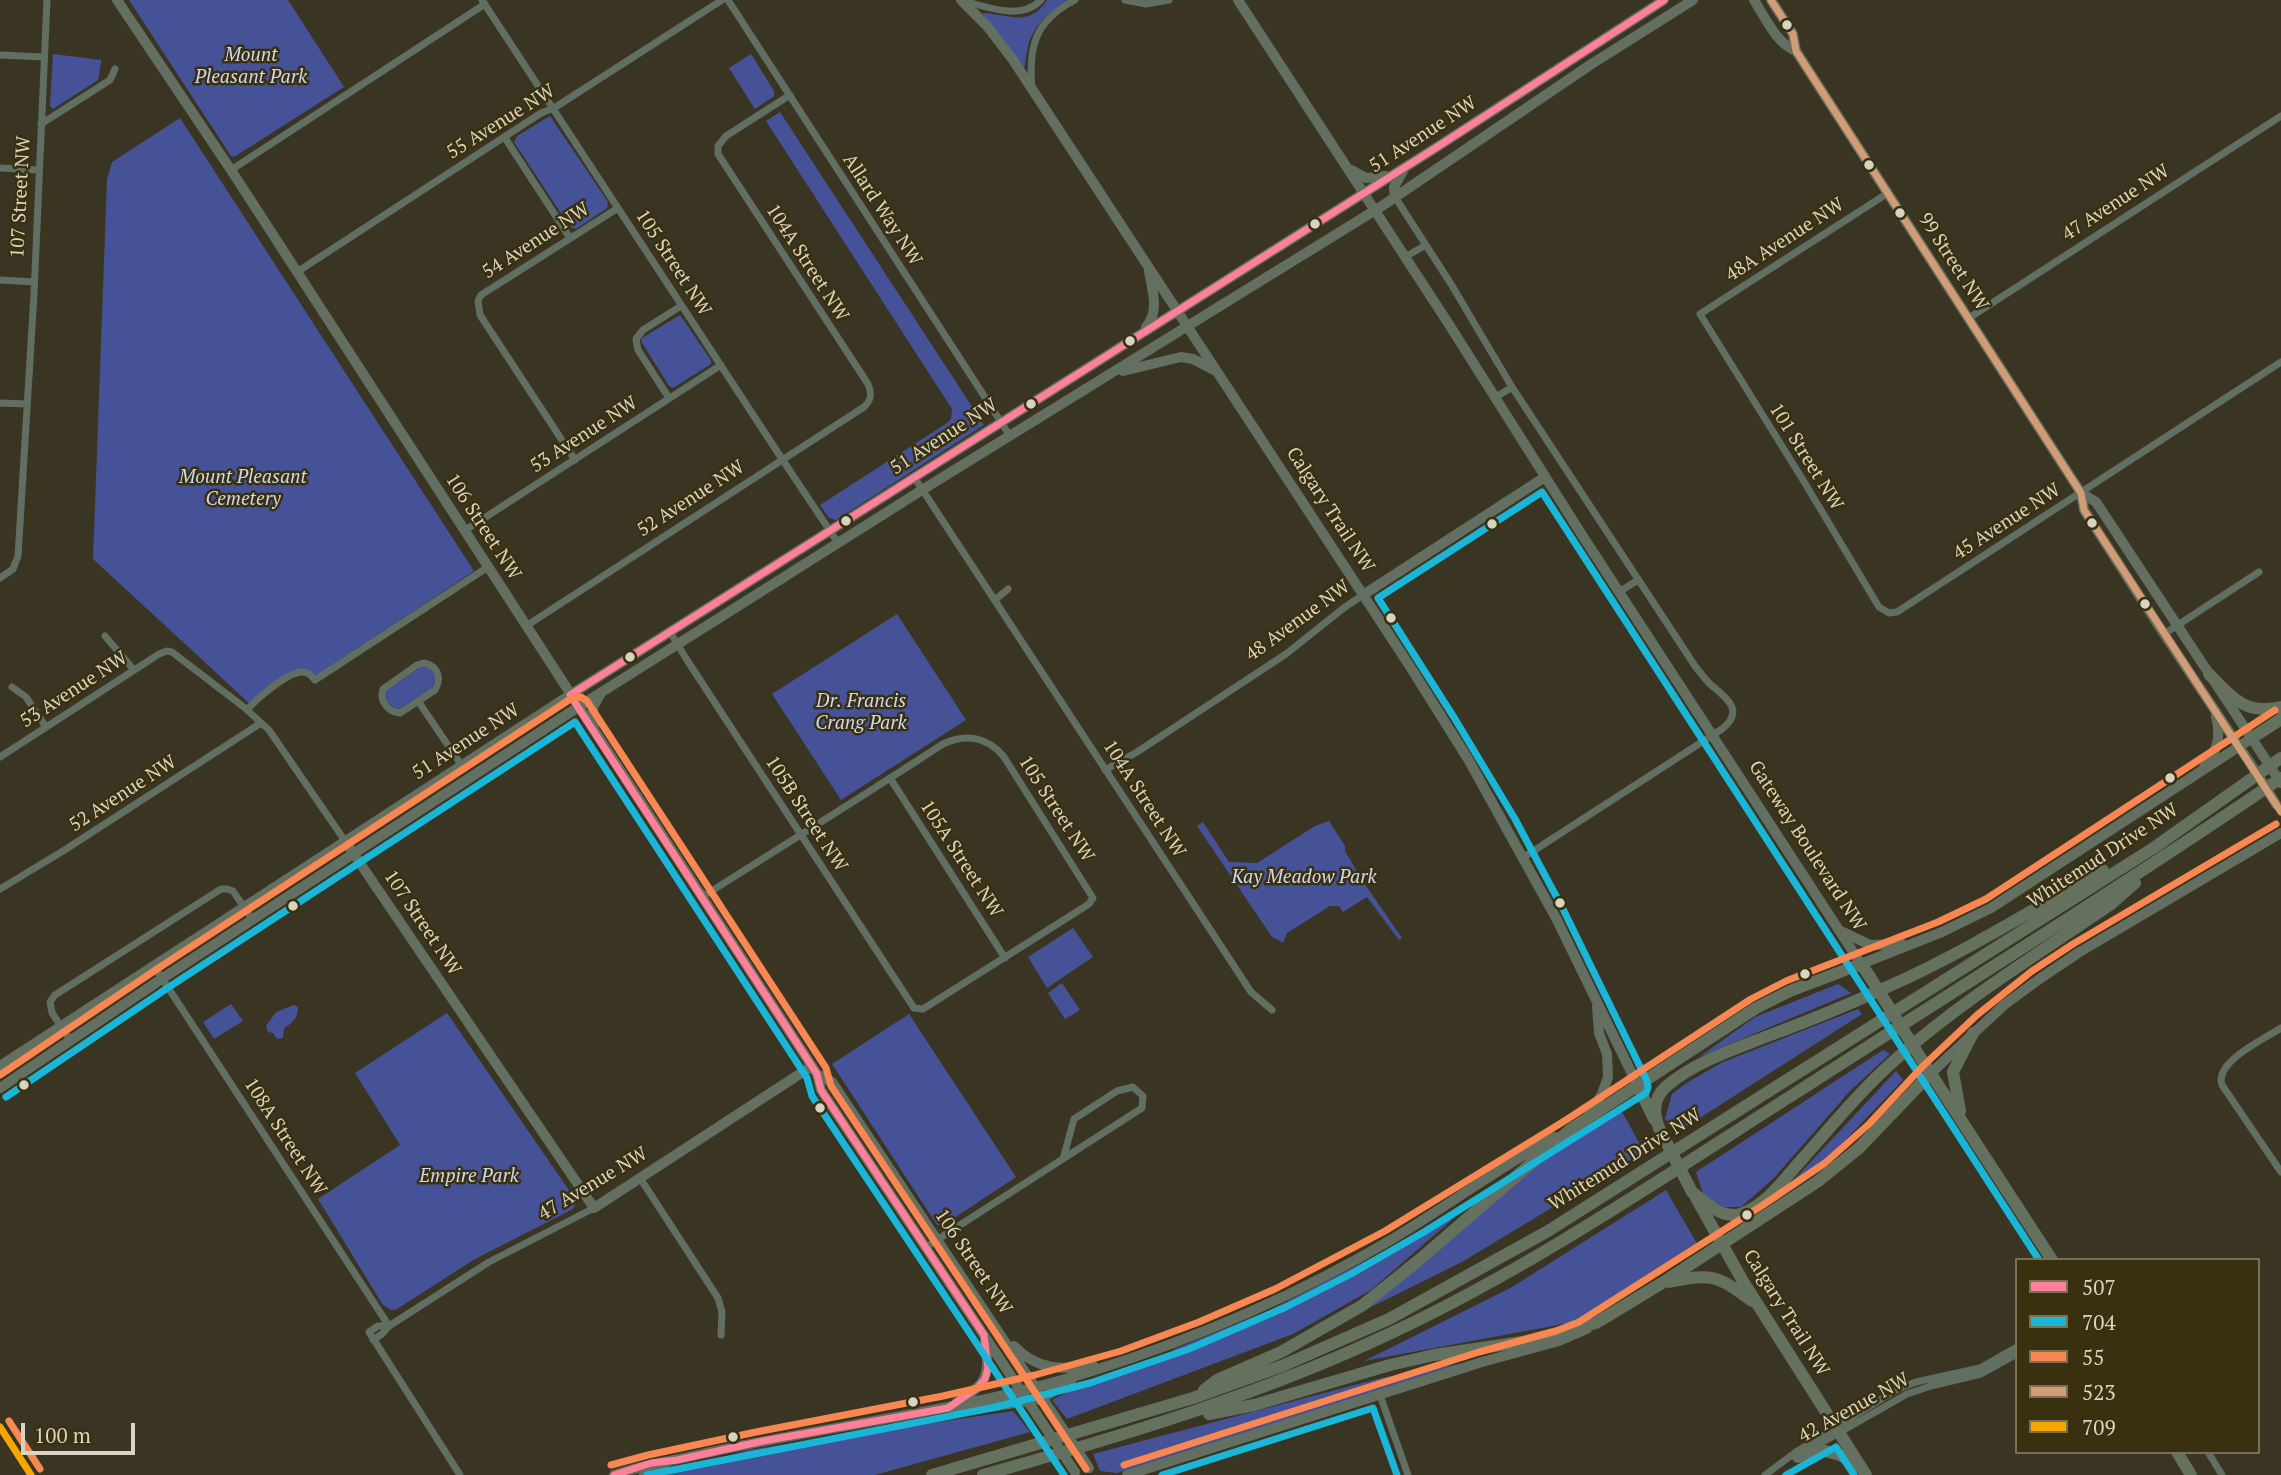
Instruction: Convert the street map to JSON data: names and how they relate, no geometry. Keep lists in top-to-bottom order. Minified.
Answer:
{"streets":{"highway":["Calgary Trail NW","Gateway Boulevard NW","Whitemud Drive NW"],"main road":["51 Avenue NW","107 Street NW","47 Avenue NW","99 Street NW","106 Street NW","48 Avenue NW"],"street":["55 Avenue NW","Allard Way NW","48A Avenue NW","54 Avenue NW","105 Street NW","104A Street NW","53 Avenue NW","101 Street NW","52 Avenue NW","45 Avenue NW","105B Street NW","105A Street NW","108A Street NW","42 Avenue NW"]},"crossings":[["55 Avenue NW","105 Street NW"],["55 Avenue NW","106 Street NW"],["51 Avenue NW","107 Street NW"],["51 Avenue NW","Allard Way NW"],["51 Avenue NW","105 Street NW"],["51 Avenue NW","104A Street NW"],["51 Avenue NW","Calgary Trail NW"],["51 Avenue NW","106 Street NW"],["51 Avenue NW","105B Street NW"],["51 Avenue NW","Gateway Boulevard NW"],["51 Avenue NW","108A Street NW"],["107 Street NW","47 Avenue NW"],["107 Street NW","53 Avenue NW"],["107 Street NW","52 Avenue NW"],["47 Avenue NW","99 Street NW"],["47 Avenue NW","106 Street NW"],["47 Avenue NW","108A Street NW"],["Allard Way NW","104A Street NW"],["48A Avenue NW","99 Street NW"],["48A Avenue NW","101 Street NW"],["54 Avenue NW","105 Street NW"],["54 Avenue NW","53 Avenue NW"],["99 Street NW","45 Avenue NW"],["105 Street NW","53 Avenue NW"],["105 Street NW","52 Avenue NW"],["105 Street NW","105B Street NW"],["105 Street NW","105A Street NW"],["104A Street NW","52 Avenue NW"],["104A Street NW","48 Avenue NW"],["53 Avenue NW","106 Street NW"],["101 Street NW","45 Avenue NW"],["52 Avenue NW","106 Street NW"],["Calgary Trail NW","48 Avenue NW"],["Calgary Trail NW","42 Avenue NW"],["48 Avenue NW","Gateway Boulevard NW"],["105B Street NW","105A Street NW"]],"parks":["Mount Pleasant Park","Mount Pleasant Cemetery","Dr. Francis Crang Park","Kay Meadow Park","Empire Park"],"lines":["transit line 507","transit line 523","transit line 704","transit line 55","transit line 709"],"legend":["507","704","55","523","709"],"scale_bar":"100 m"}
